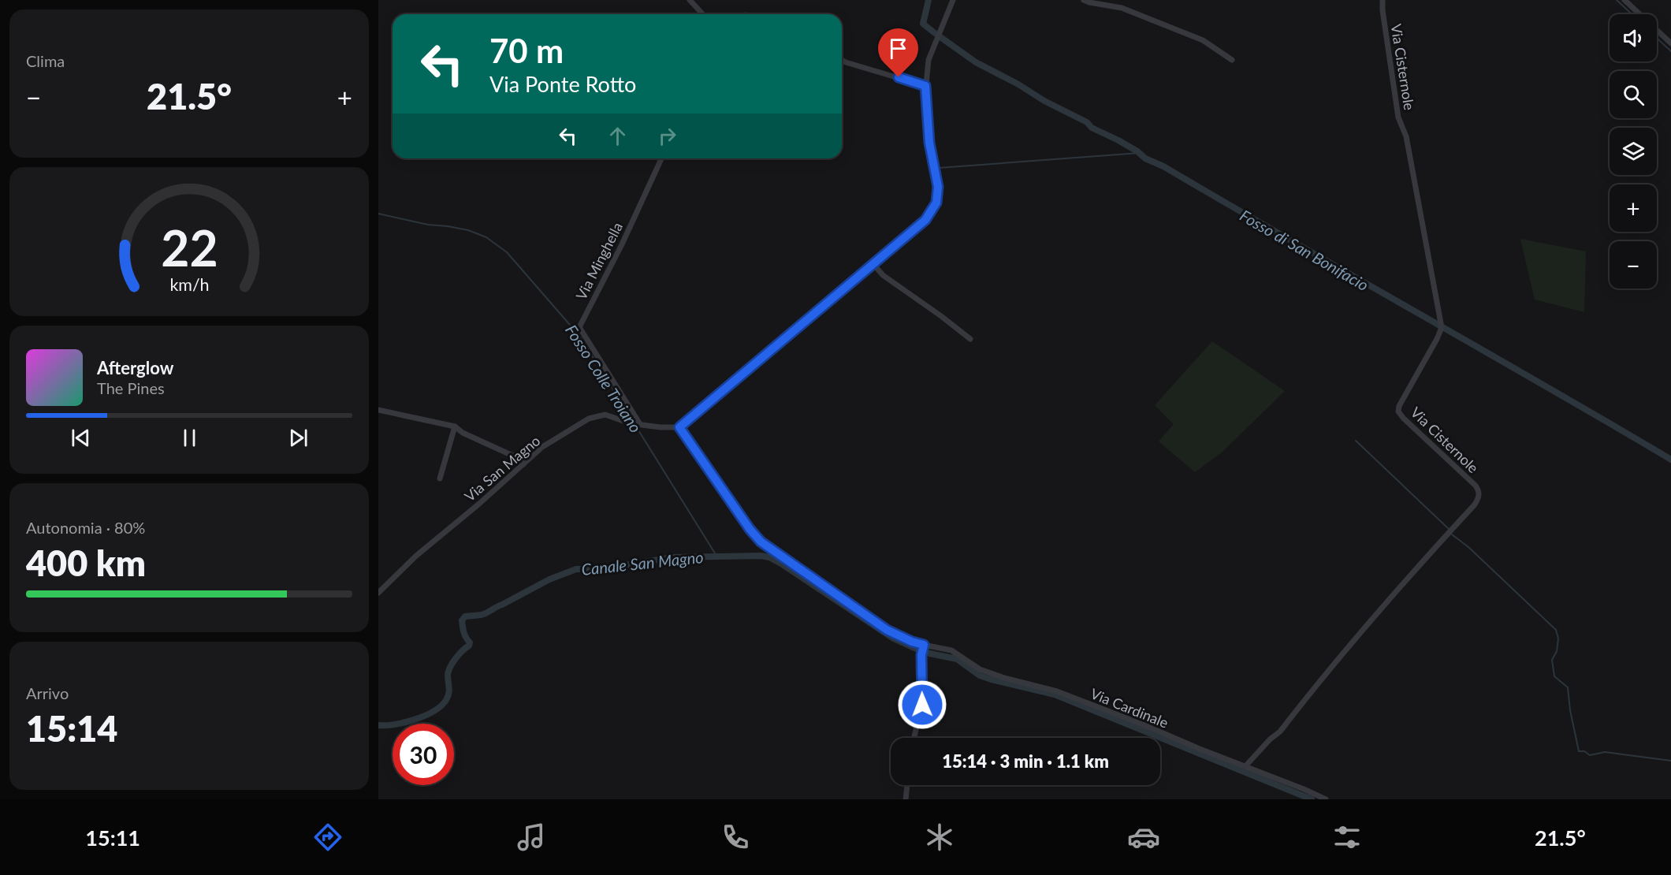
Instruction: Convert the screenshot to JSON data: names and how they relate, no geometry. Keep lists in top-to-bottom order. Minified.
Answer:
{"streets":{"street":["Via Cisternole","Via Minghella","Via San Magno","Via Cardinale"]},"crossings":[["Via Cisternole","Via Cardinale"],["Via Minghella","Via San Magno"],["Via San Magno","Via Cardinale"]],"water":["Fosso di San Bonifacio","Fosso Colle Troiano","Canale San Magno"],"page":{"tile":["Clima",["Autonomia · 80%","400 km"],["Arrivo","15:14"]],"map_buttons":["+","−"],"turn":["70 m","Via Ponte Rotto"],"heat":["−","21.5°","+"],"song":["Afterglow","The Pines"],"limit":"30","trip":"15:14 · 3 min · 1.1 km","tabs":["15:11","21.5°"],"gauge":["22","km/h"]}}
